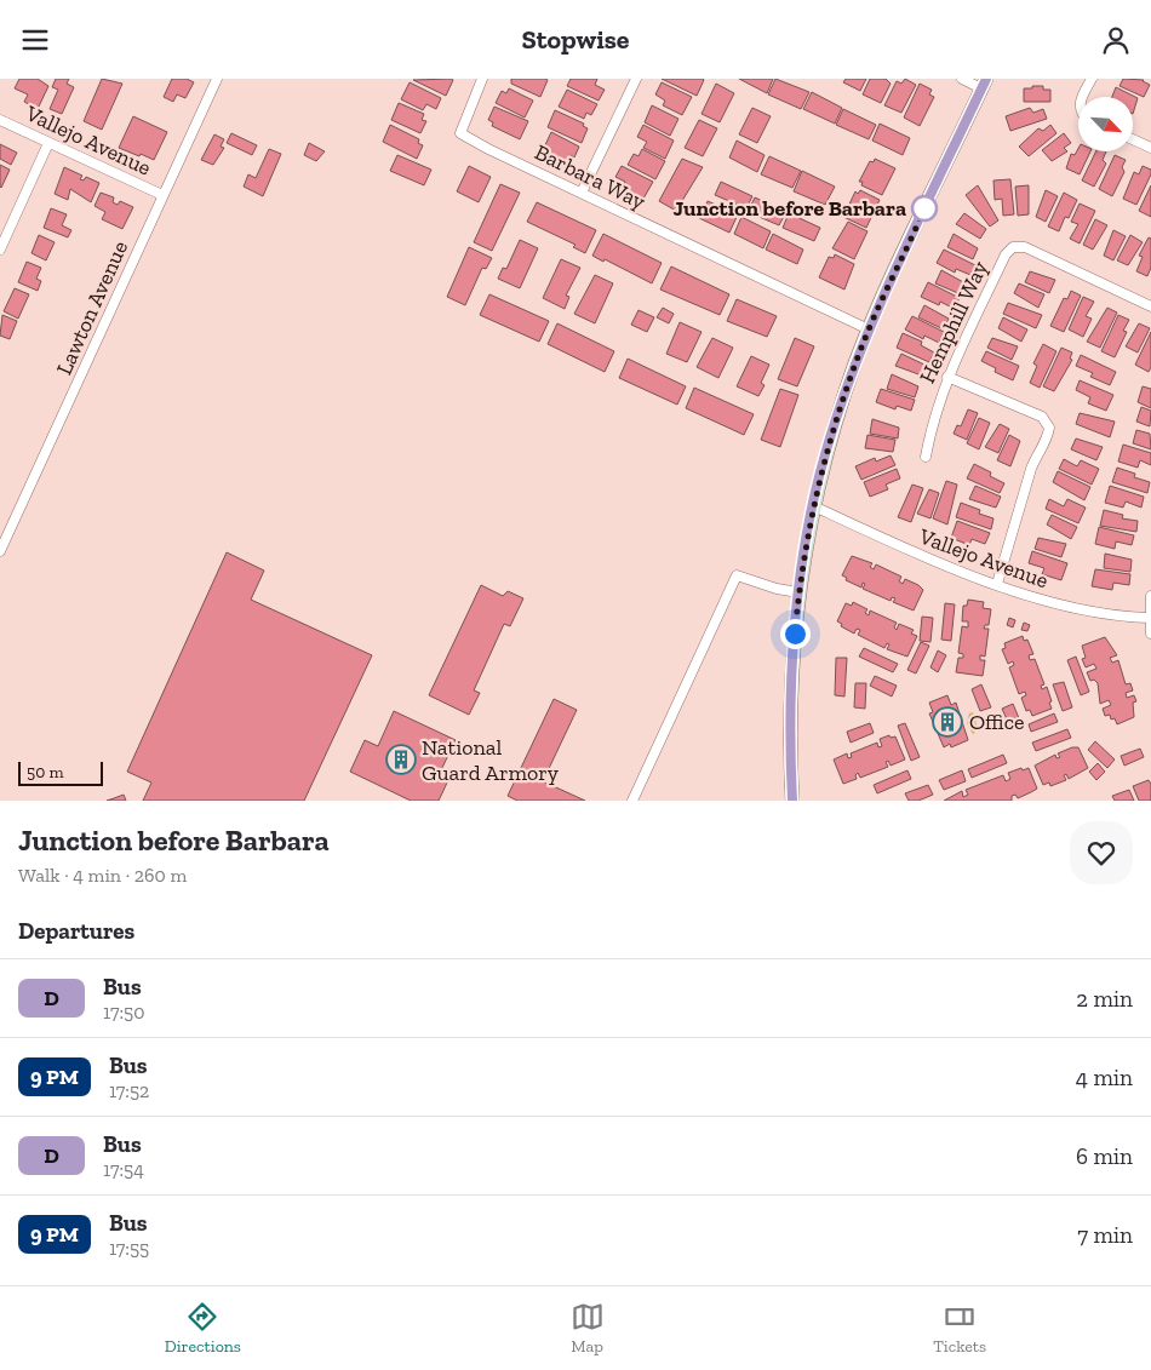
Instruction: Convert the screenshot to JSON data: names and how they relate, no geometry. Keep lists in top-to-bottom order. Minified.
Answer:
{"streets":{"street":["Vallejo Avenue","Barbara Way","Lawton Avenue","Hemphill Way"]},"crossings":[["Vallejo Avenue","Lawton Avenue"]],"places":{"other":["Junction before Barbara"],"building":["Office","National Guard Armory"]},"lines":["bus line D"],"scale_bar":"50 m","north":"bottom right","page":{"header":"Stopwise","scale":"50 m","heading":[["Junction before Barbara","Walk · 4 min · 260 m"],"Departures"],"list":[{"mark":"D","name":"Bus","note":"17:50","value":"2 min"},{"mark":"9 PM","name":"Bus","note":"17:52","value":"4 min"},{"mark":"D","name":"Bus","note":"17:54","value":"6 min"},{"mark":"9 PM","name":"Bus","note":"17:55","value":"7 min"}],"tabs":["Directions","Map","Tickets"]}}
